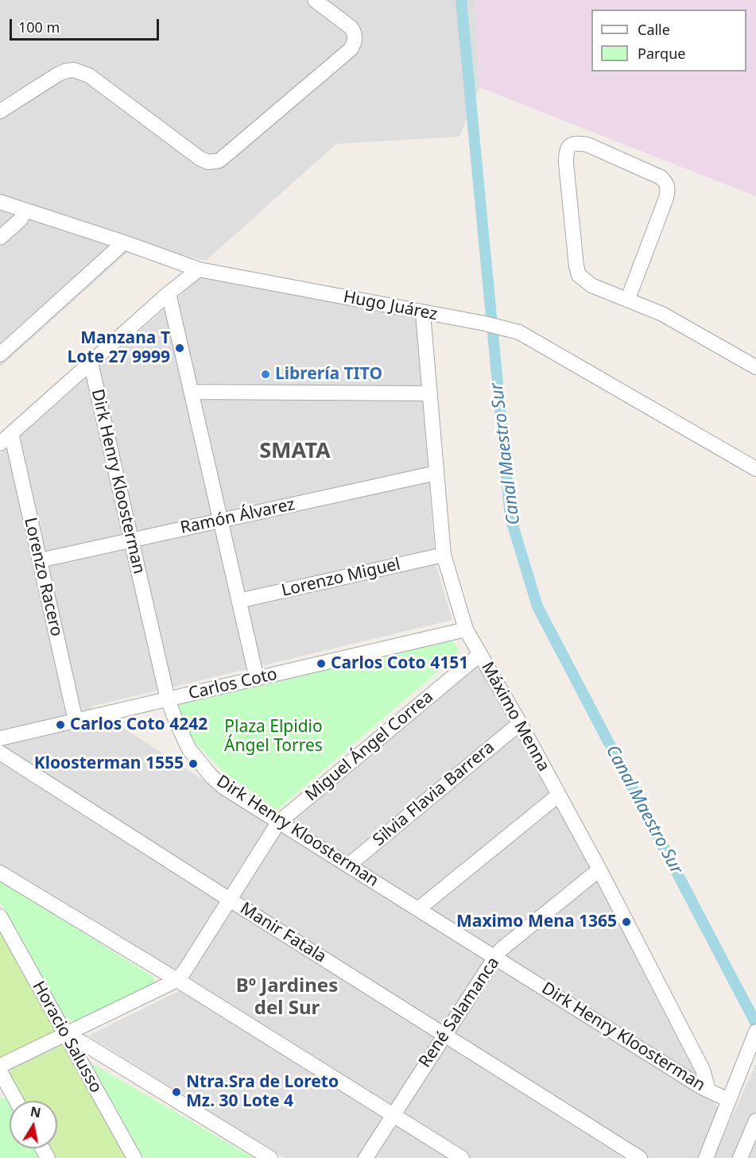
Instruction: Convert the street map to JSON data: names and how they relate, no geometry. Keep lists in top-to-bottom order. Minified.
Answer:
{"streets":{"street":["Hugo Juárez","Dirk Henry Kloosterman","Ramón Álvarez","Lorenzo Racero","Lorenzo Miguel","Carlos Coto","Máximo Menna","Miguel Ángel Correa","Silvia Flavia Barrera","Manir Fatala","René Salamanca","Horacio Salusso"]},"crossings":[["Hugo Juárez","Máximo Menna"],["Dirk Henry Kloosterman","Ramón Álvarez"],["Dirk Henry Kloosterman","Carlos Coto"],["Dirk Henry Kloosterman","Máximo Menna"],["Dirk Henry Kloosterman","Miguel Ángel Correa"],["Dirk Henry Kloosterman","Silvia Flavia Barrera"],["Dirk Henry Kloosterman","René Salamanca"],["Ramón Álvarez","Lorenzo Racero"],["Ramón Álvarez","Máximo Menna"],["Lorenzo Racero","Carlos Coto"],["Lorenzo Miguel","Máximo Menna"],["Carlos Coto","Máximo Menna"],["Máximo Menna","Miguel Ángel Correa"],["Máximo Menna","Silvia Flavia Barrera"],["Máximo Menna","René Salamanca"],["Miguel Ángel Correa","Manir Fatala"],["Miguel Ángel Correa","Horacio Salusso"],["Manir Fatala","René Salamanca"]],"districts":["SMATA","Bº Jardines del Sur"],"water":["Canal Maestro Sur"],"parks":["Plaza Elpidio Ángel Torres"],"places":["Manzana T Lote 27 9999","Librería TITO","Carlos Coto 4151","Carlos Coto 4242","Kloosterman 1555","Maximo Mena 1365","Ntra.Sra de Loreto Mz. 30 Lote 4"],"legend":["Calle","Parque"],"scale_bar":"100 m","north":"top"}
